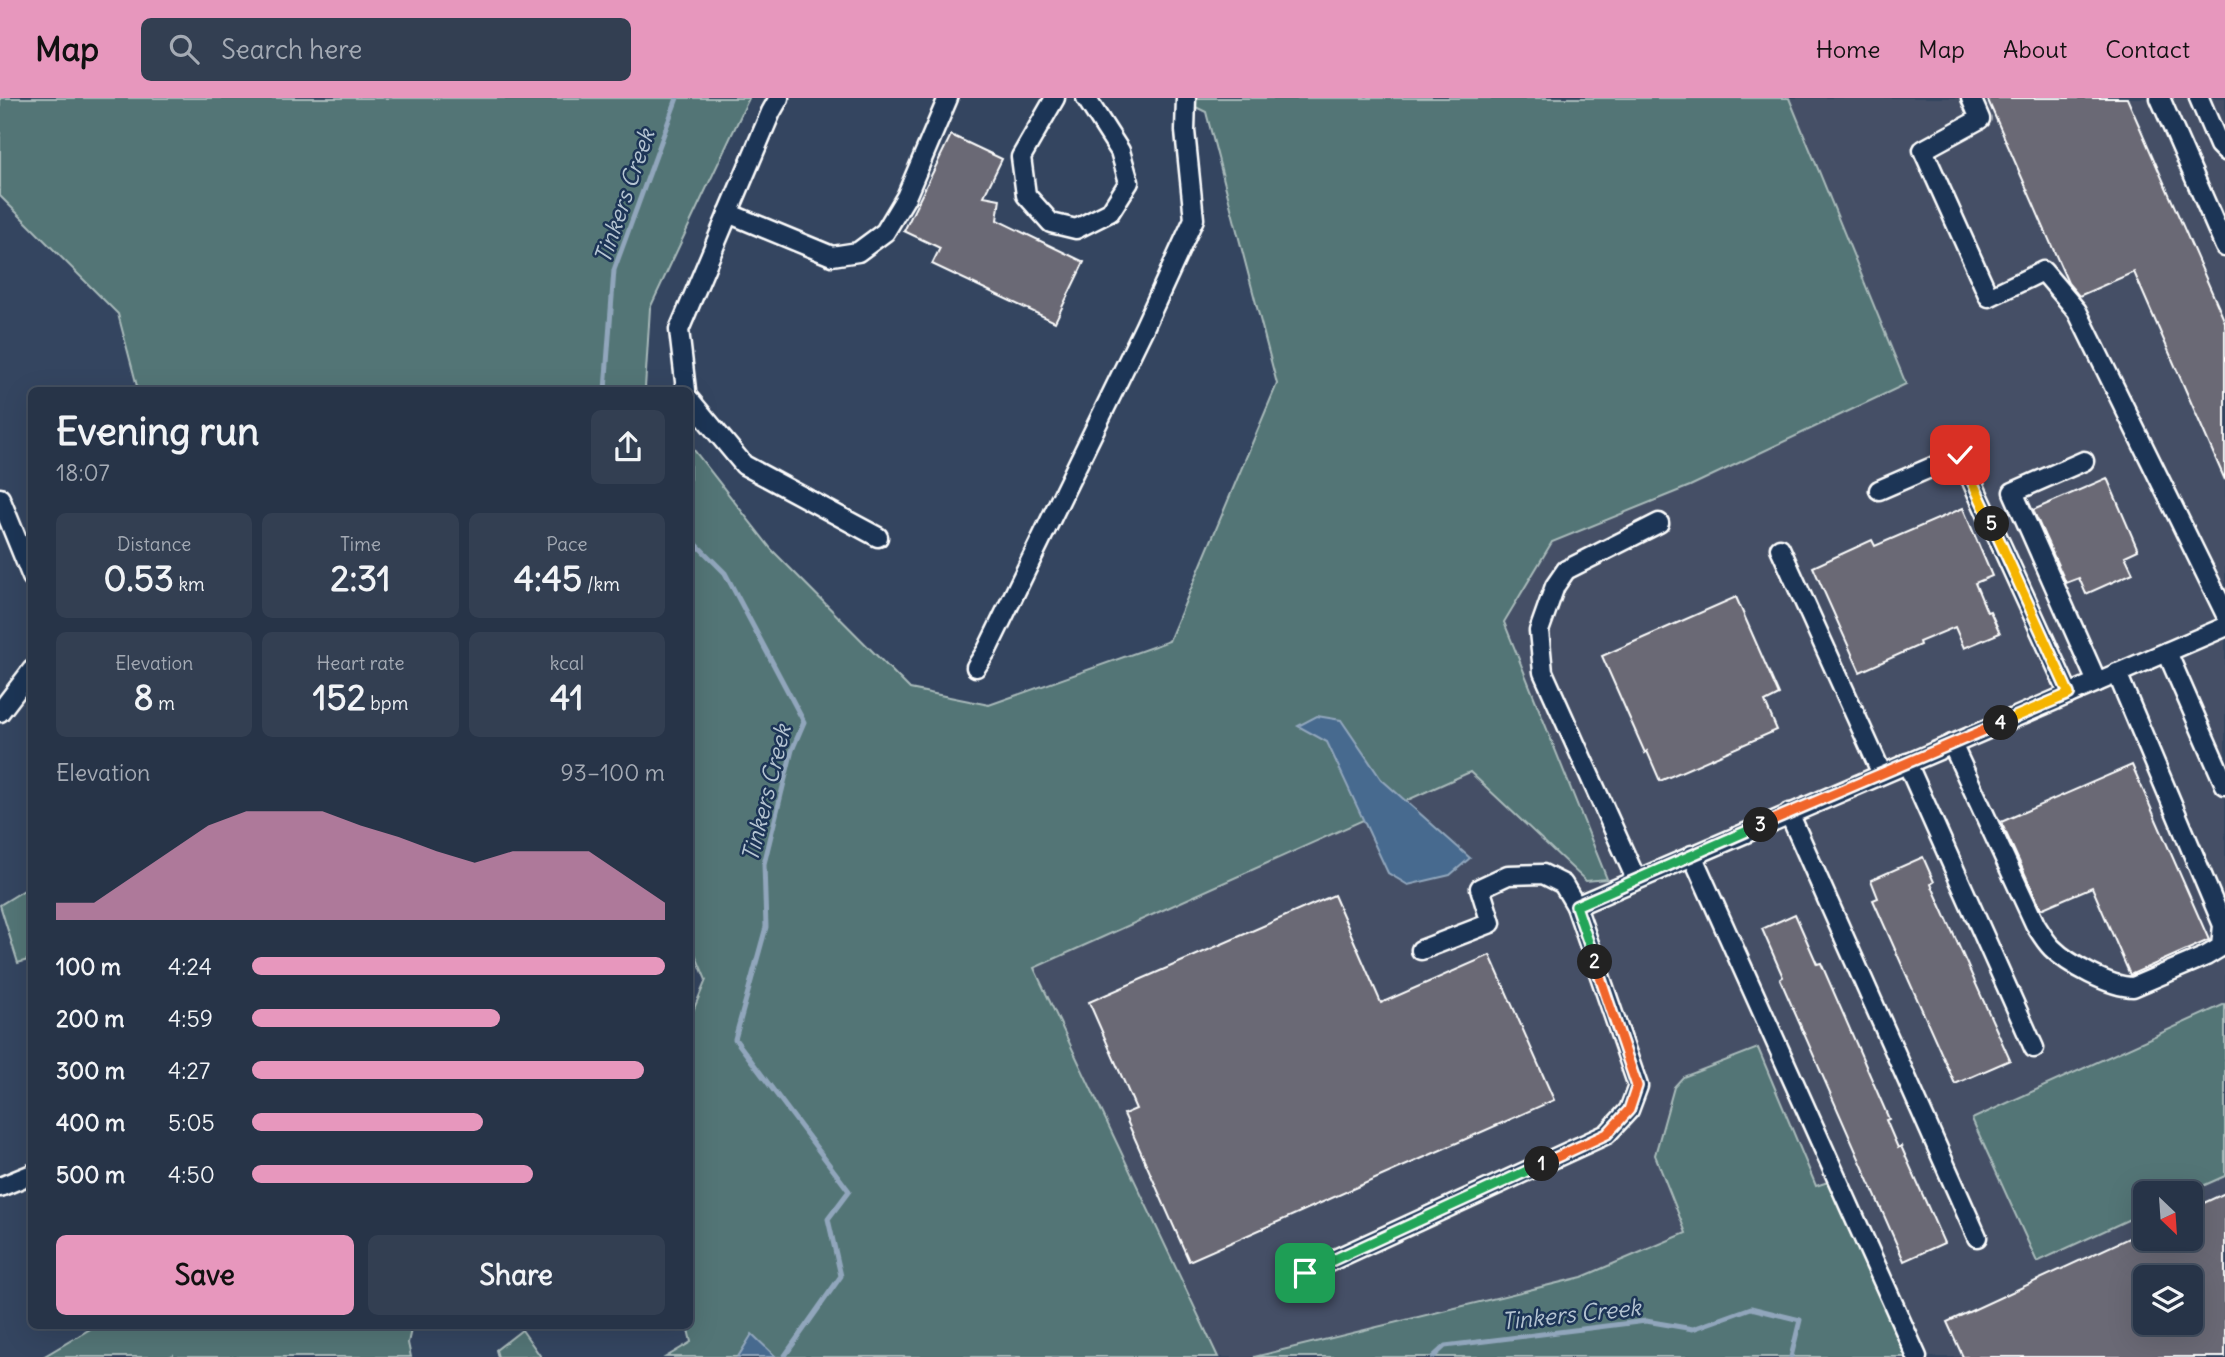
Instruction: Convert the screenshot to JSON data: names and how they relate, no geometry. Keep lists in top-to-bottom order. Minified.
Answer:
{"water":["Tinkers Creek"],"north":"bottom right","page":{"header":"Map","search":"Search here","nav":["Home","Map","About","Contact"],"heading":["Evening run","18:07"],"pins":["5","4","3","2","1"],"stats":[["Distance","0.53 km"],["Time","2:31"],["Pace","4:45 /km"],["Elevation","8 m"],["Heart rate","152 bpm"],["kcal","41"]],"chart":["Elevation","93–100 m"],"list":[{"name":"100 m","note":"4:24"},{"name":"200 m","note":"4:59"},{"name":"300 m","note":"4:27"},{"name":"400 m","note":"5:05"},{"name":"500 m","note":"4:50"}],"buttons":["Save","Share"]}}
